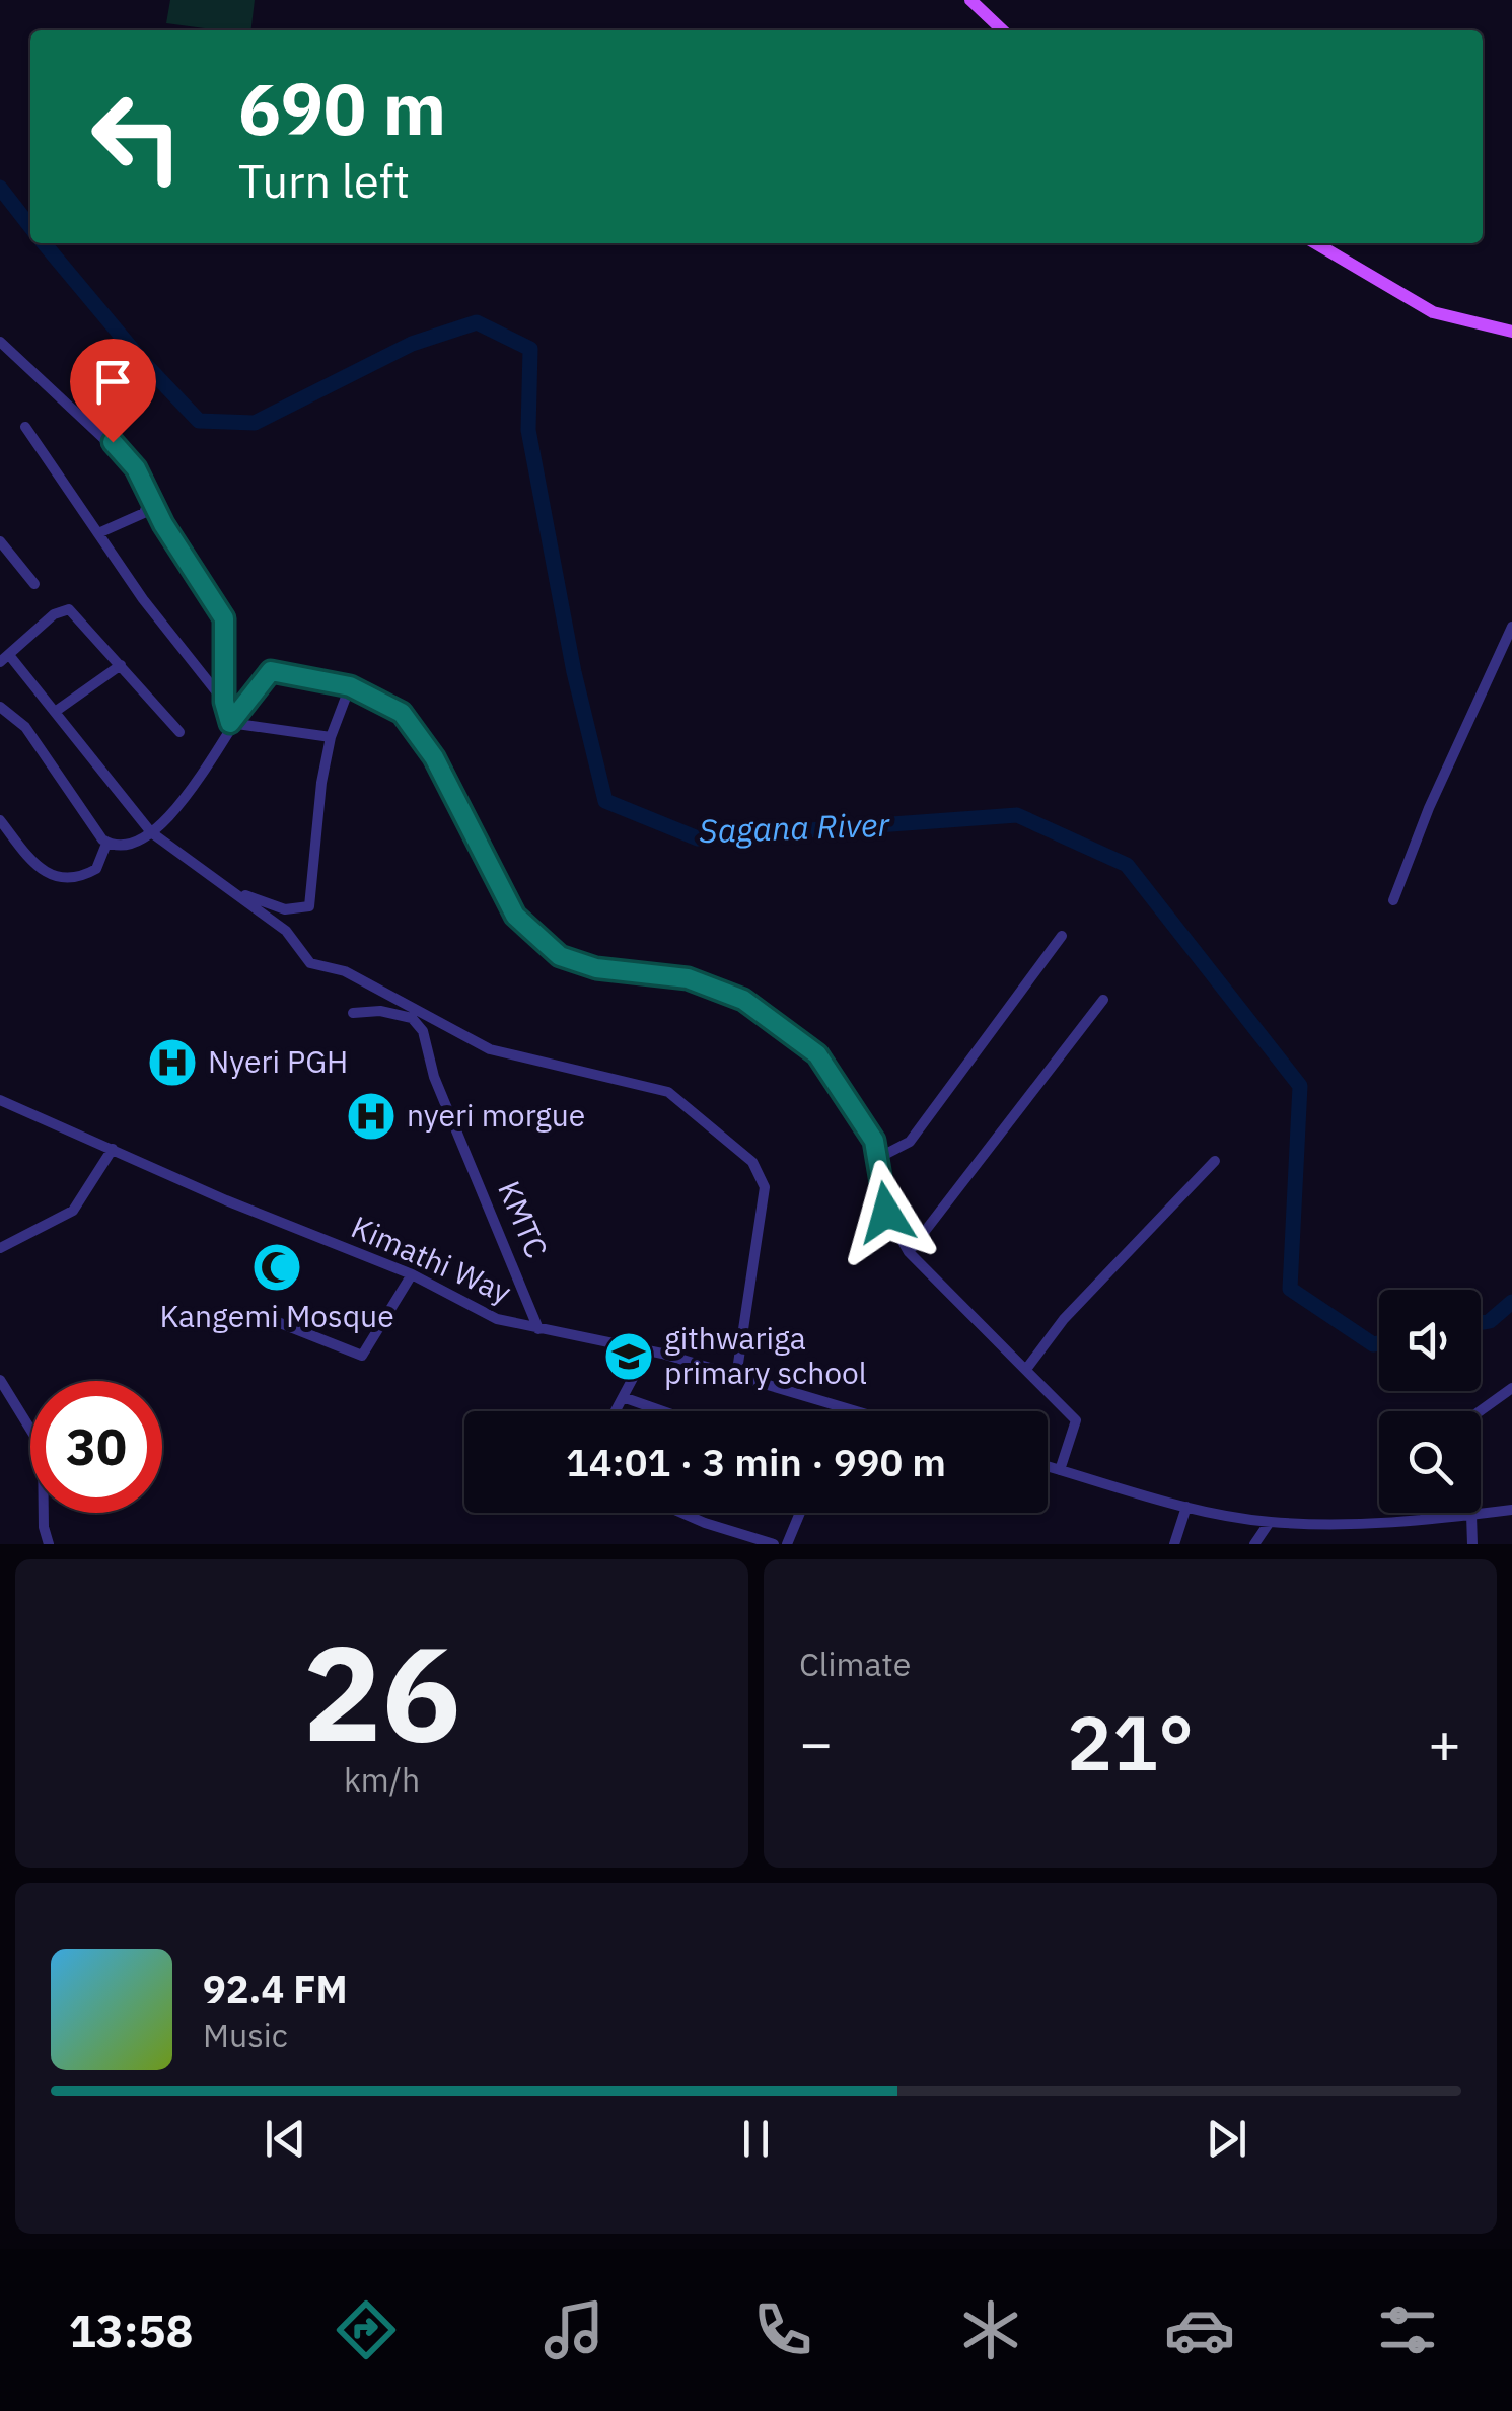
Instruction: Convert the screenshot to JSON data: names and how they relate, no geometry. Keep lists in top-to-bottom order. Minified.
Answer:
{"streets":{"street":["KMTC","Kimathi Way"]},"crossings":[["KMTC","Kimathi Way"]],"water":["Sagana River"],"places":{"hospital":["Nyeri PGH","nyeri morgue"],"mosque":["Kangemi Mosque"],"school or university":["githwariga primary school"]},"page":{"turn":["690 m","Turn left"],"limit":"30","trip":"14:01 · 3 min · 990 m","tile":[["26","km/h"],"Climate"],"heat":["−","21°","+"],"song":["92.4 FM","Music"],"tabs":"13:58"}}
